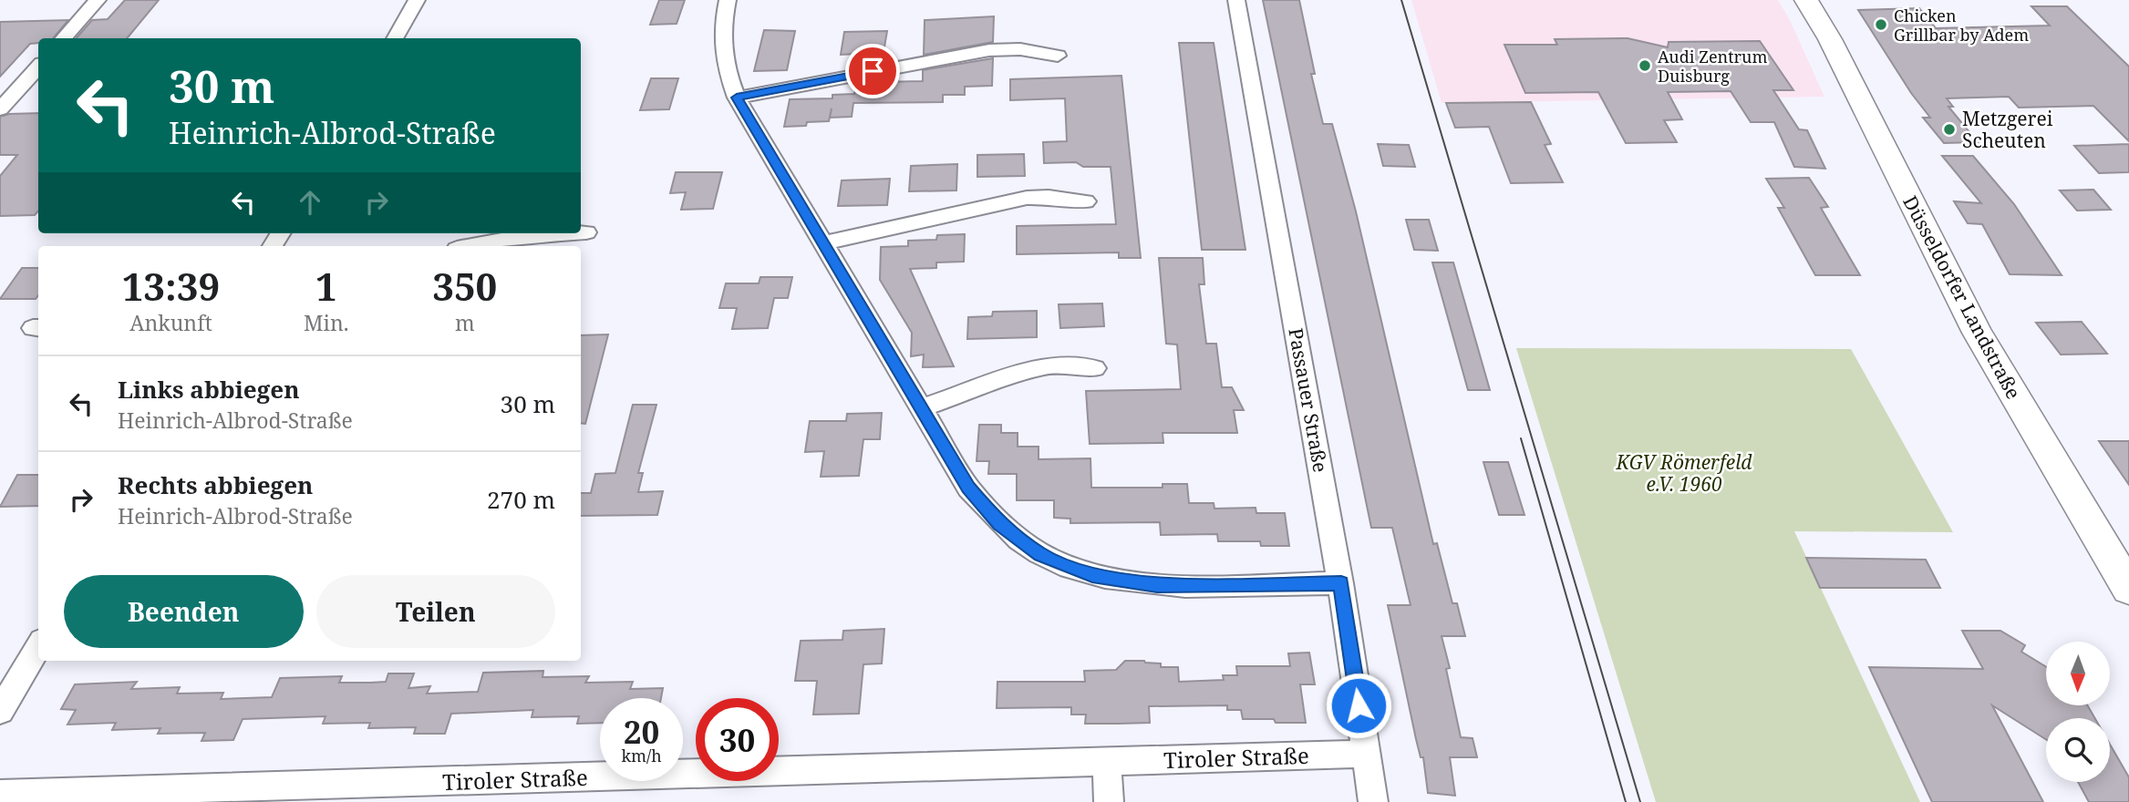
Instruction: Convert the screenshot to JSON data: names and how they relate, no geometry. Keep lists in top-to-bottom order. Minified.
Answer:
{"streets":{"main road":["Düsseldorfer Landstraße"],"street":["Passauer Straße","Tiroler Straße"]},"crossings":[["Passauer Straße","Tiroler Straße"]],"parks":["KGV Römerfeld e.V. 1960"],"places":["Chicken Grillbar by Adem","Audi Zentrum Duisburg","Metzgerei Scheuten"],"north":"bottom","page":{"turn":["30 m","Heinrich-Albrod-Straße"],"eta":["13:39","Ankunft","1","Min.","350","m"],"list":[{"name":"Links abbiegen","note":"Heinrich-Albrod-Straße","value":"30 m"},{"name":"Rechts abbiegen","note":"Heinrich-Albrod-Straße","value":"270 m"}],"buttons":["Beenden","Teilen"],"speed":"20 km/h","limit":"30"}}
